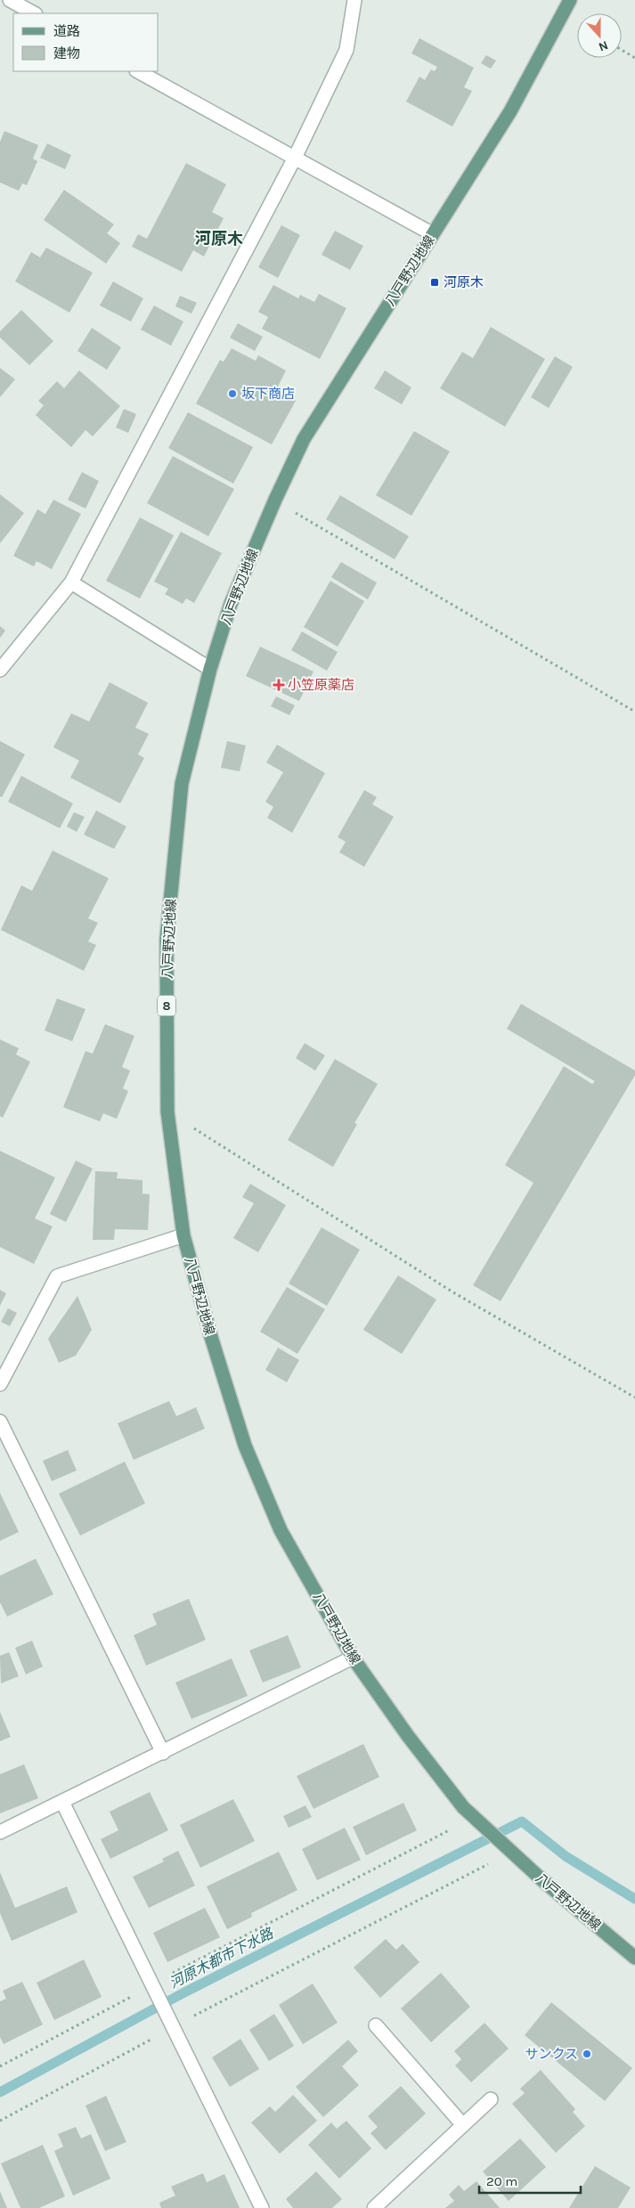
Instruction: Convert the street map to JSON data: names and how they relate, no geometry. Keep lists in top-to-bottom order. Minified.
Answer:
{"streets":{"main road":["八戸野辺地線","8"]},"districts":["河原木"],"water":["河原木都市下水路"],"places":{"transit":["河原木"],"other":["坂下商店","サンクス"],"health":["小笠原薬店"]},"legend":["道路","建物"],"scale_bar":"20 m","north":"bottom"}
